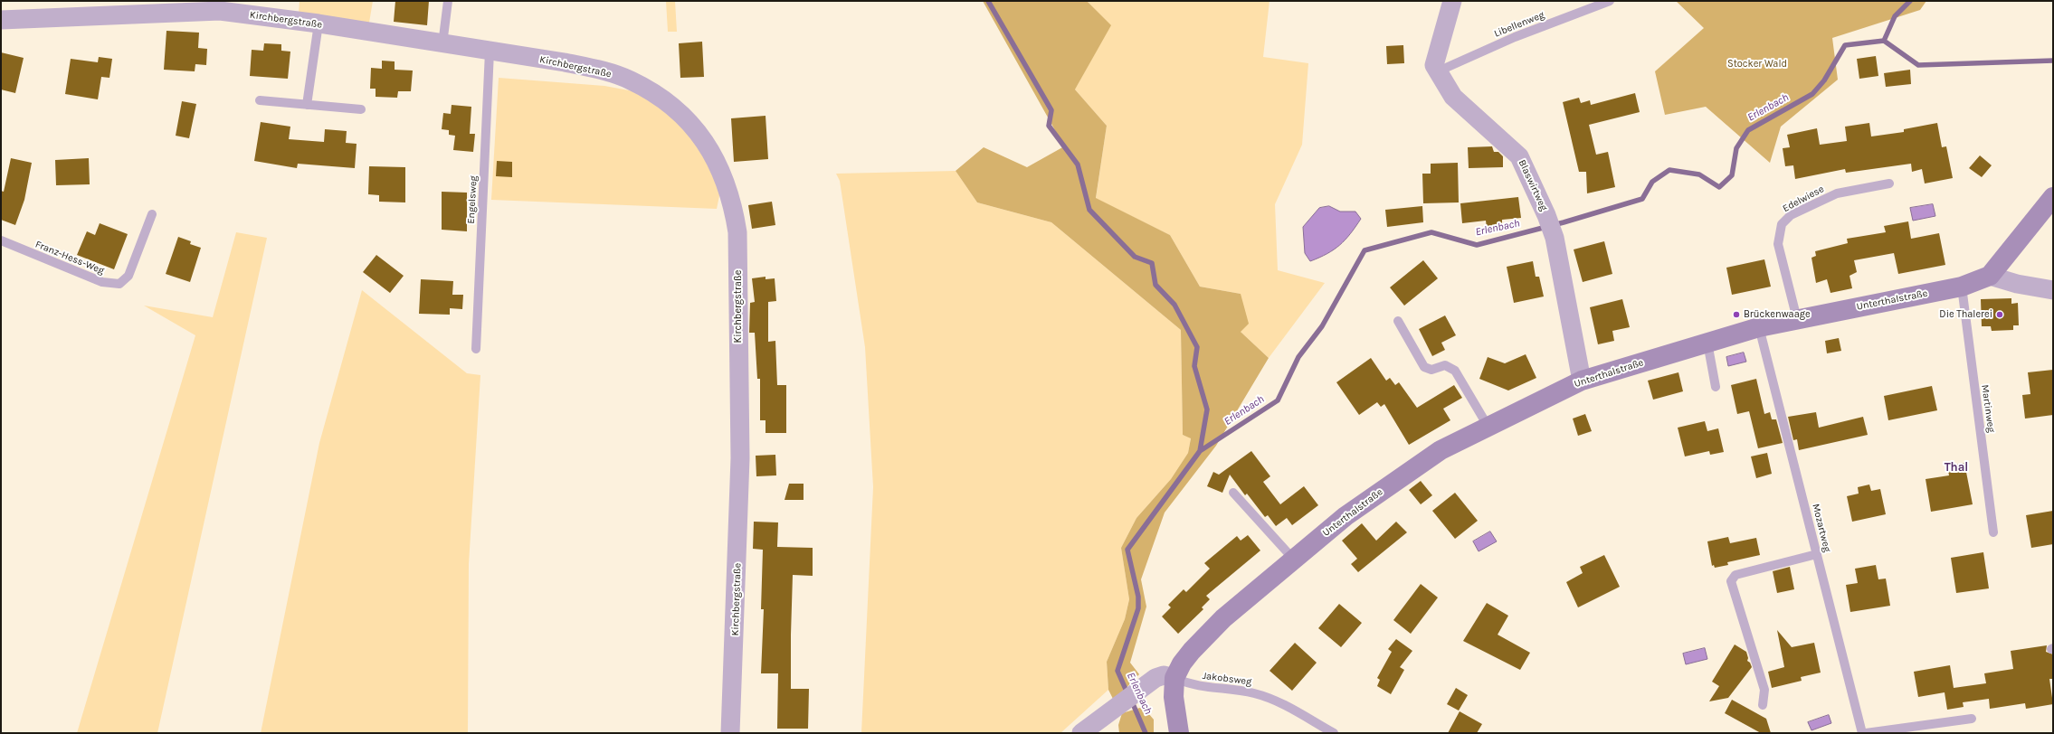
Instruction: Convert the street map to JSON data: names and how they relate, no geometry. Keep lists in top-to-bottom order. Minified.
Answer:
{"streets":{"street":["Kirchbergstraße","Blaswirtweg","Unterthalstraße"],"lane":["Libellenweg","Edelwiese","Engelsweg","Franz-Hess-Weg","Martinweg","Mozartweg","Jakobsweg"]},"crossings":[["Kirchbergstraße","Engelsweg"],["Libellenweg","Blaswirtweg"],["Blaswirtweg","Unterthalstraße"],["Edelwiese","Unterthalstraße"],["Unterthalstraße","Martinweg"],["Unterthalstraße","Mozartweg"],["Unterthalstraße","Jakobsweg"]],"districts":["Thal"],"water":["Erlenbach"],"parks":["Stocker Wald"],"places":["Brückenwaage","Die Thalerei"]}
